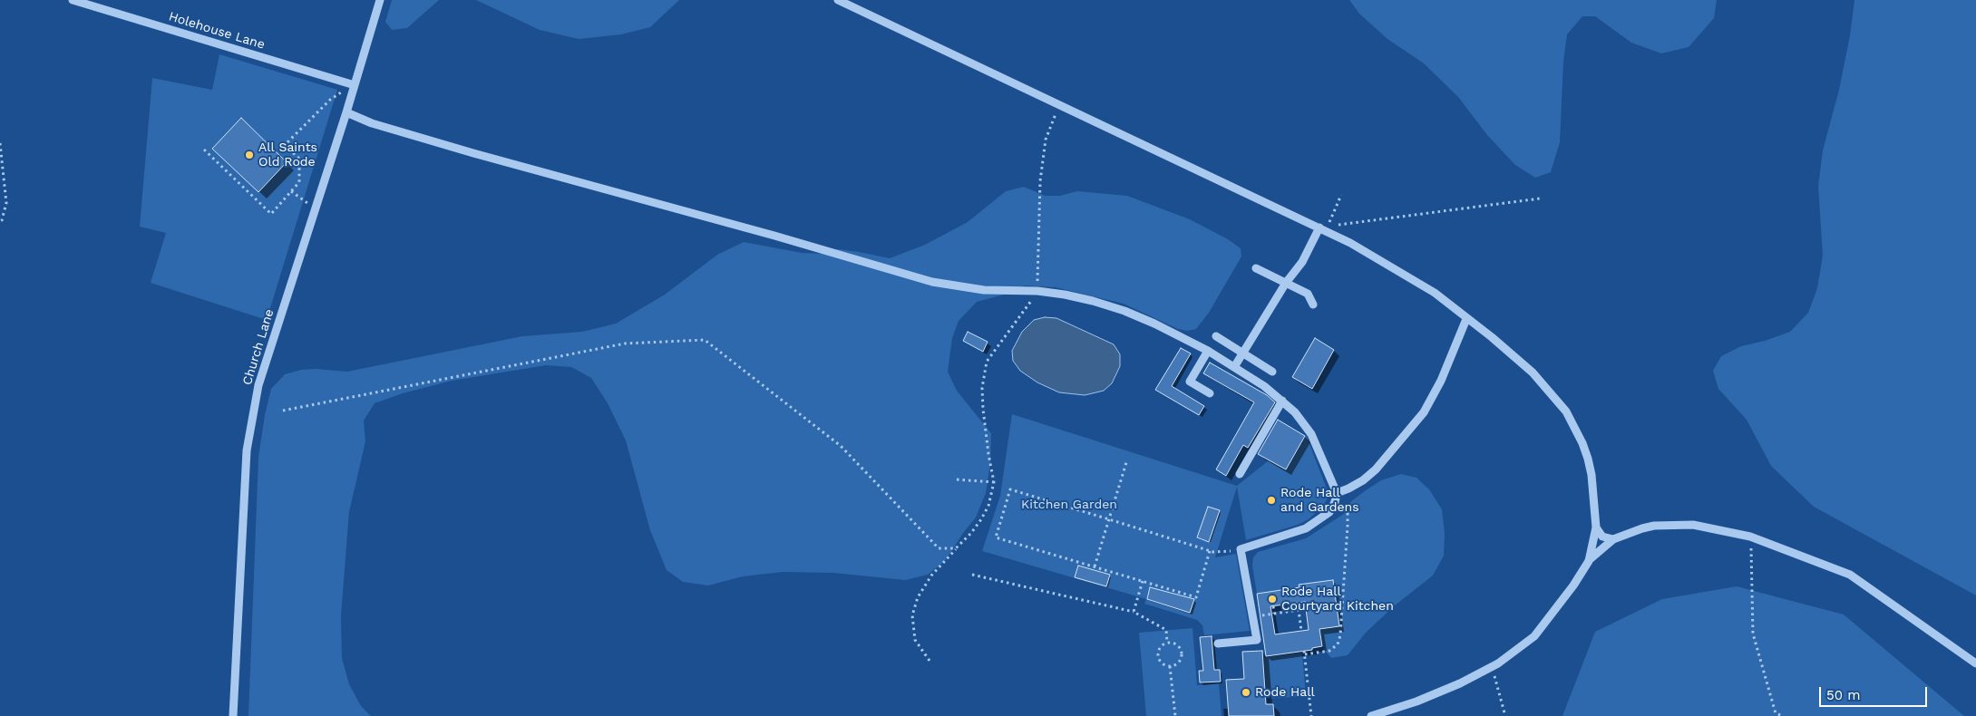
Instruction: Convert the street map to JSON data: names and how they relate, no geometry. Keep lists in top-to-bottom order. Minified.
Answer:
{"streets":{"street":["Holehouse Lane","Church Lane"]},"crossings":[["Holehouse Lane","Church Lane"]],"parks":["Kitchen Garden"],"places":["All Saints Old Rode","Rode Hall and Gardens","Rode Hall Courtyard Kitchen","Rode Hall"],"scale_bar":"50 m"}
